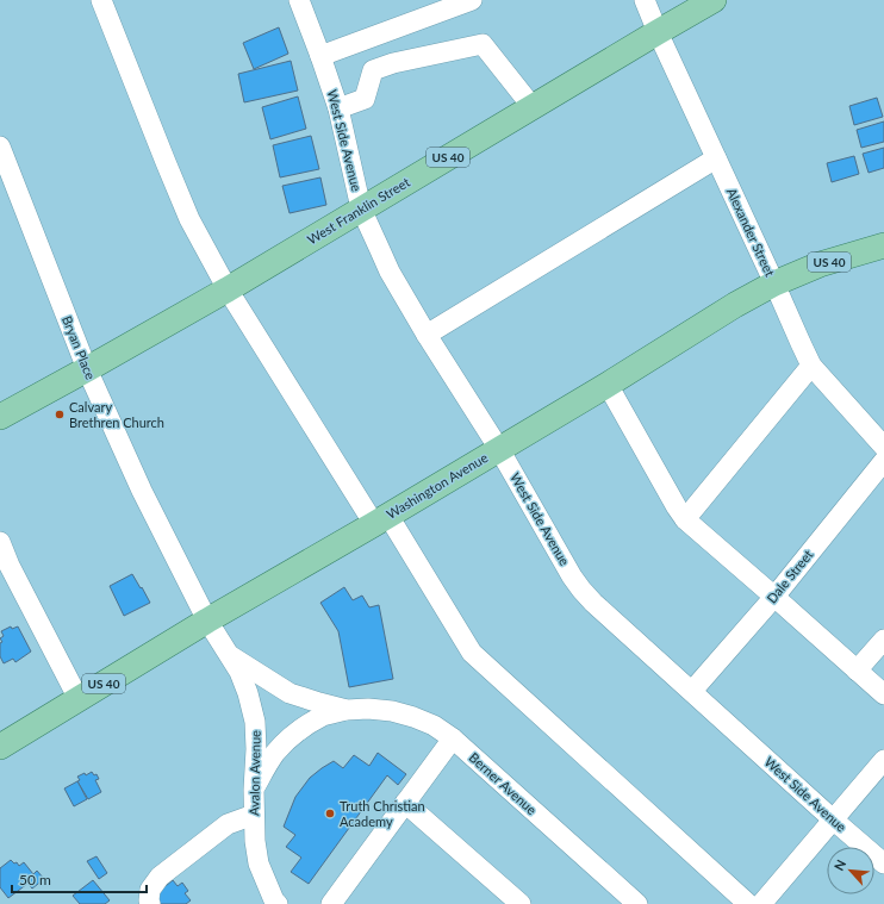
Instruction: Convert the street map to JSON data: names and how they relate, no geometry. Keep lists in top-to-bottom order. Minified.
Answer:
{"streets":{"main road":["US 40","West Franklin Street","Washington Avenue"],"street":["West Side Avenue","Alexander Street","Bryan Place","Dale Street","Avalon Avenue","Berner Avenue"]},"crossings":[["West Side Avenue","West Franklin Street"],["West Side Avenue","Washington Avenue"],["West Side Avenue","Dale Street"],["West Franklin Street","Alexander Street"],["West Franklin Street","Bryan Place"],["Alexander Street","Washington Avenue"],["Bryan Place","Washington Avenue"],["Bryan Place","Avalon Avenue"],["Washington Avenue","Avalon Avenue"],["Avalon Avenue","Berner Avenue"]],"places":["Calvary Brethren Church","Truth Christian Academy"],"scale_bar":"50 m","north":"top left"}
